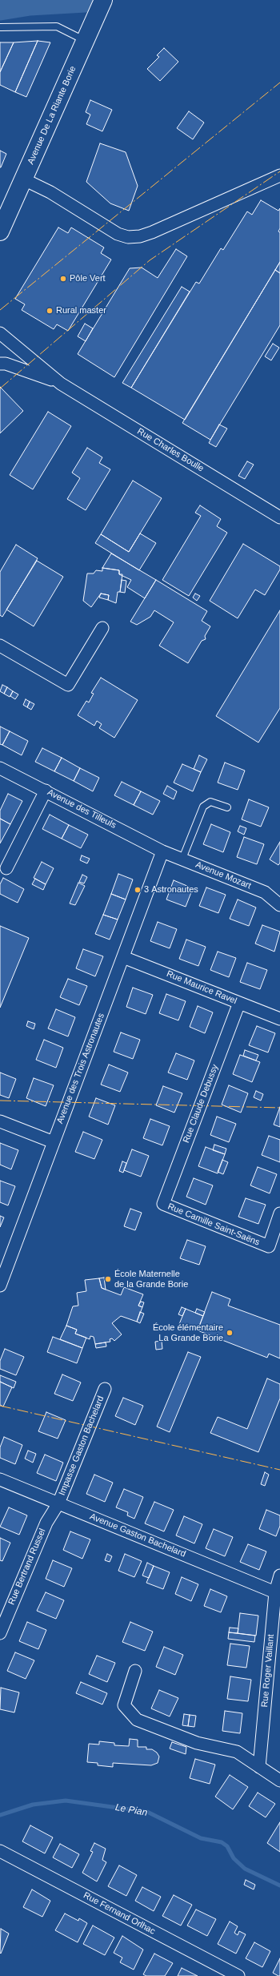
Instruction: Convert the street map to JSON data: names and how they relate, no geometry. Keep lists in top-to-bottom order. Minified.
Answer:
{"streets":{"street":["Avenue De La Riante Borie","Rue Charles Boulle","Avenue des Tilleuls","Avenue Mozart","Rue Maurice Ravel","Avenue des Trois Astronautes","Rue Claude Debussy","Rue Camille Saint-Saëns","Impasse Gaston Bachelard","Avenue Gaston Bachelard","Rue Bertrand Russel","Rue Roger Vaillant","Rue Fernand Orlhac"]},"crossings":[["Avenue des Tilleuls","Avenue Mozart"],["Avenue des Tilleuls","Avenue des Trois Astronautes"],["Avenue Mozart","Avenue des Trois Astronautes"],["Rue Maurice Ravel","Avenue des Trois Astronautes"],["Rue Maurice Ravel","Rue Claude Debussy"],["Rue Claude Debussy","Rue Camille Saint-Saëns"],["Impasse Gaston Bachelard","Avenue Gaston Bachelard"],["Impasse Gaston Bachelard","Rue Bertrand Russel"],["Avenue Gaston Bachelard","Rue Bertrand Russel"],["Avenue Gaston Bachelard","Rue Roger Vaillant"]],"water":["Le Pian"],"places":["Pôle Vert","Rural master","3 Astronautes","École Maternelle de la Grande Borie","École élémentaire La Grande Borie"]}
